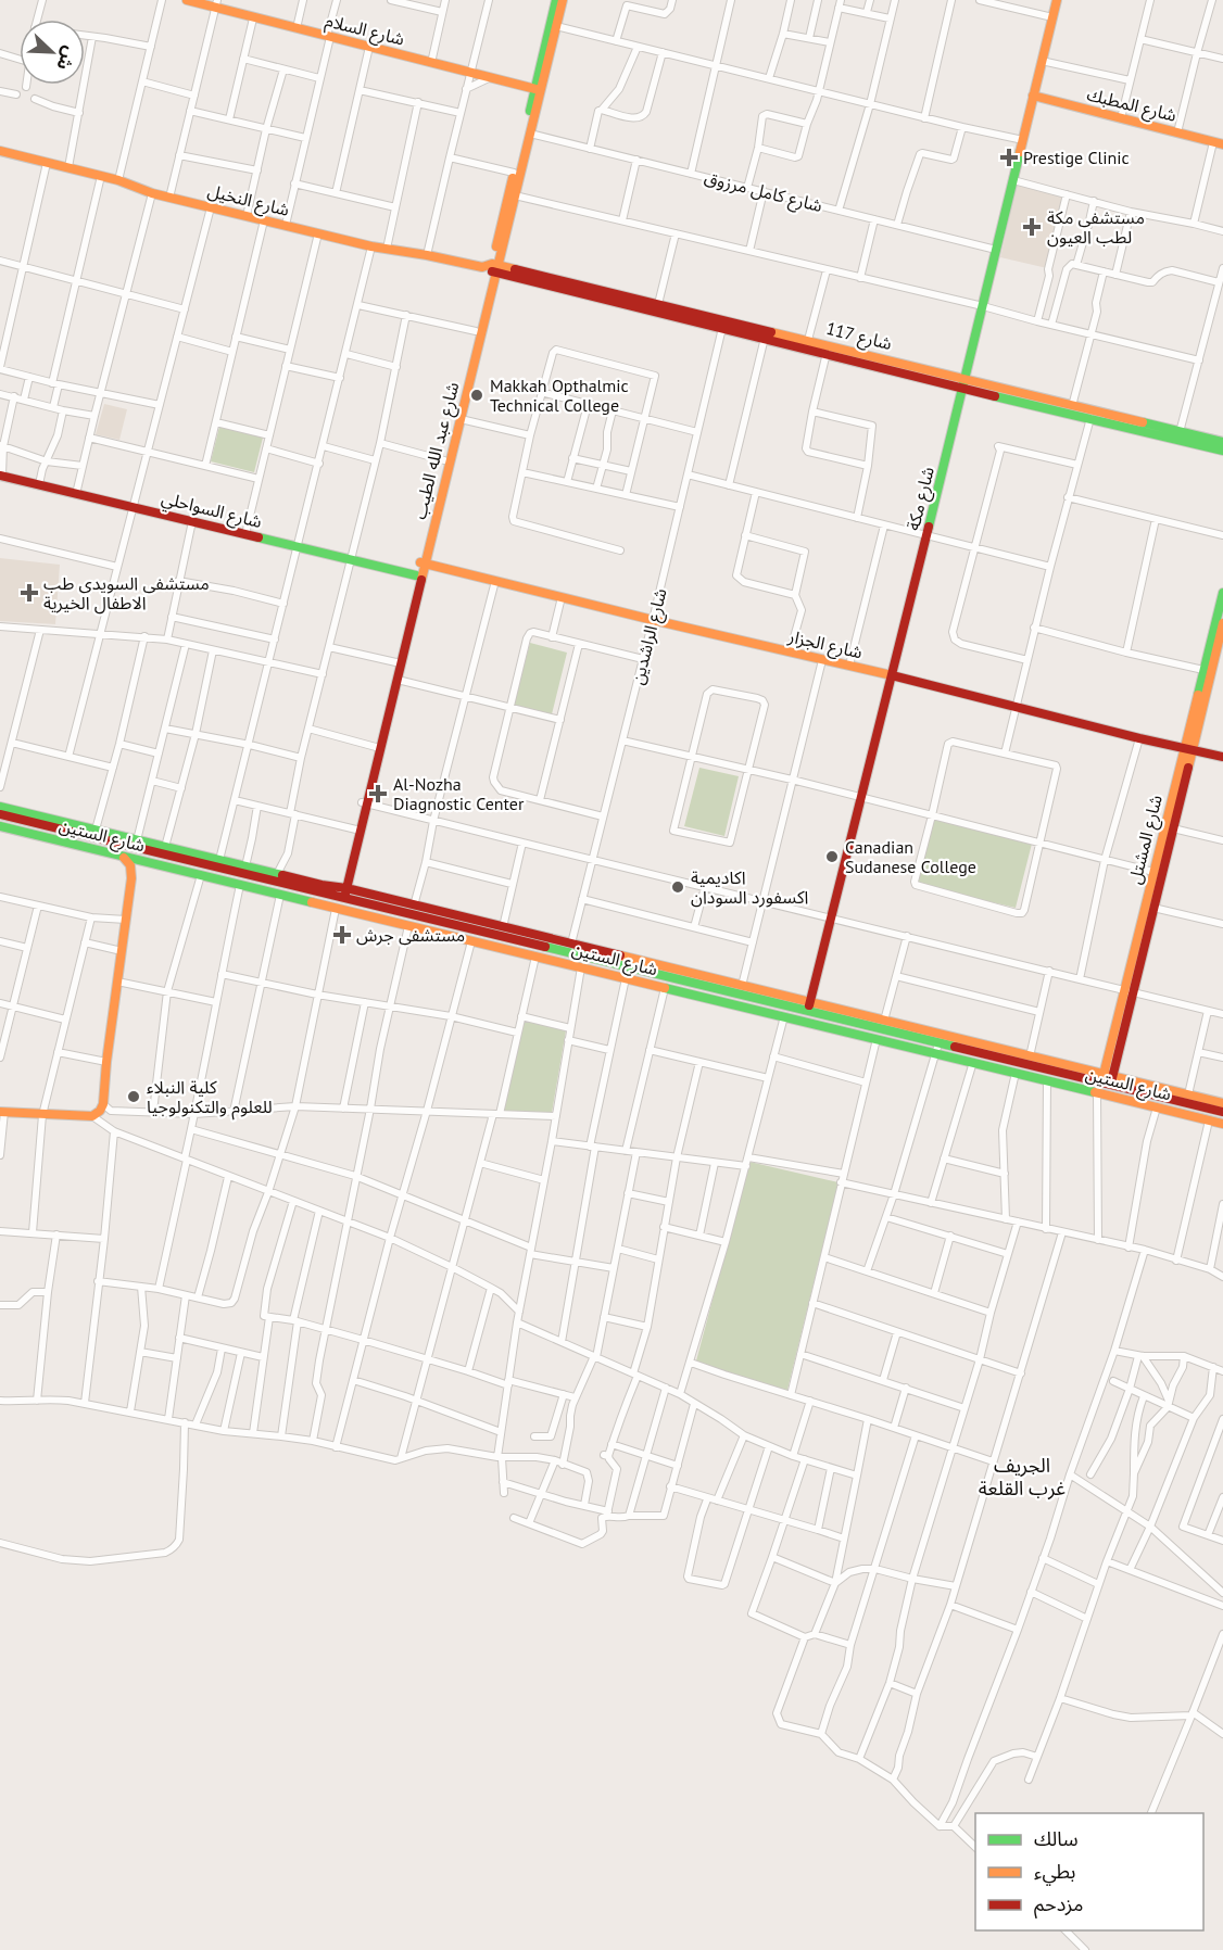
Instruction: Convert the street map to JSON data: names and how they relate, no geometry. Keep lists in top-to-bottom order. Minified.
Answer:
{"streets":{"street":["شارع السلام","شارع المطبك","شارع كامل مرزوق","شارع النخيل","شارع 117","شارع عبد الله الطيب","شارع مكة","شارع السواحلي","شارع الراشدين","شارع الجزار","شارع الستين","شارع المشتل"]},"crossings":[["شارع السلام","شارع عبد الله الطيب"],["شارع المطبك","شارع مكة"],["شارع كامل مرزوق","شارع عبد الله الطيب"],["شارع كامل مرزوق","شارع مكة"],["شارع النخيل","شارع 117"],["شارع النخيل","شارع عبد الله الطيب"],["شارع 117","شارع عبد الله الطيب"],["شارع 117","شارع مكة"],["شارع 117","شارع الراشدين"],["شارع عبد الله الطيب","شارع السواحلي"],["شارع عبد الله الطيب","شارع الجزار"],["شارع عبد الله الطيب","شارع الستين"],["شارع مكة","شارع الجزار"],["شارع مكة","شارع الستين"],["شارع الراشدين","شارع الجزار"],["شارع الراشدين","شارع الستين"],["شارع الجزار","شارع المشتل"],["شارع الستين","شارع المشتل"]],"districts":["الجريف غرب القلعة"],"places":{"health":["Prestige Clinic","مستشفى مكة لطب العيون","مستشفى السويدي طب الاطفال الخيرية","Al-Nozha Diagnostic Center","مستشفى جرش"],"other":["Makkah Opthalmic Technical College","Canadian Sudanese College","اكاديمية اكسفورد السودان","كلية النبلاء للعلوم والتكنولوجيا"]},"legend":["سالك","بطيء","مزدحم"],"north":"bottom right"}
